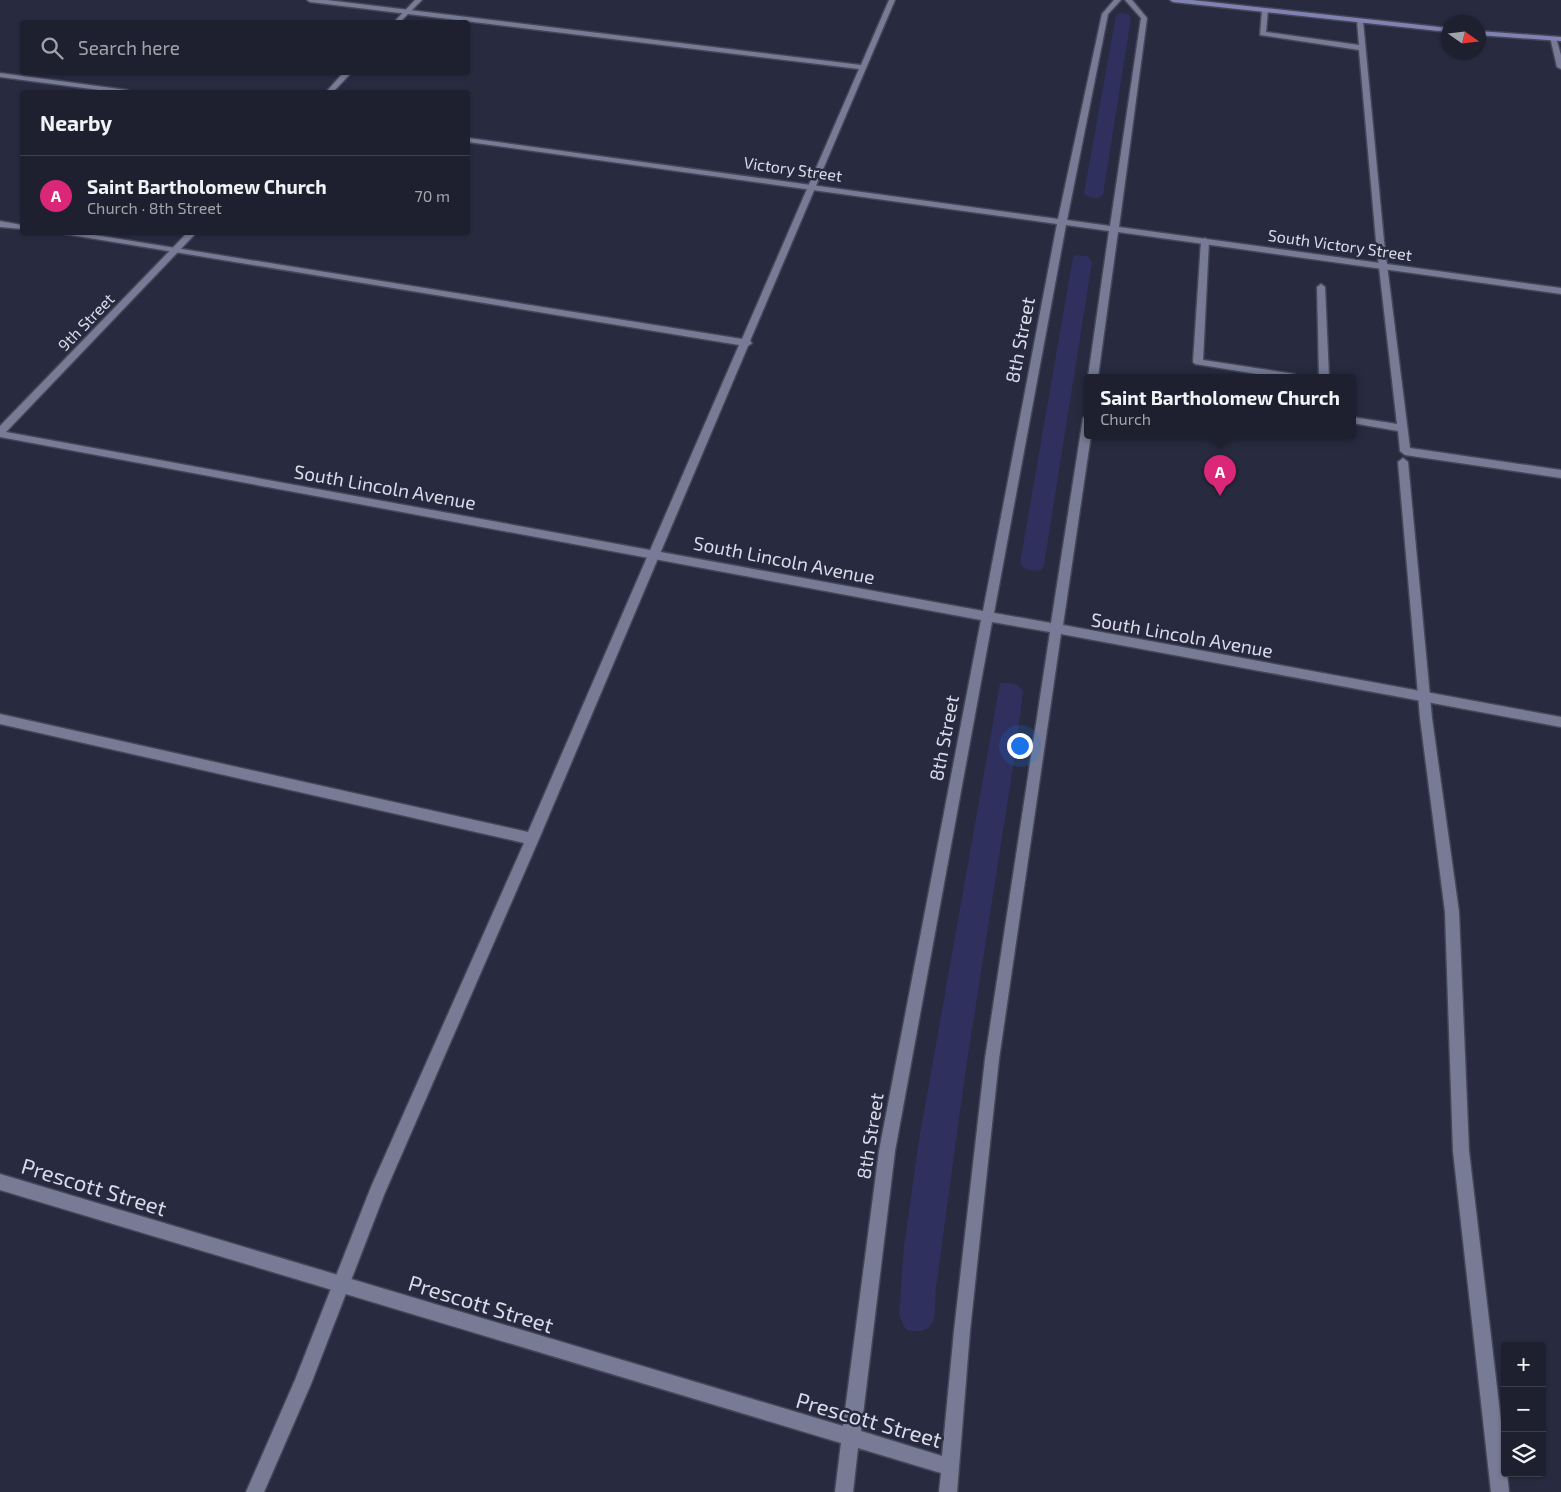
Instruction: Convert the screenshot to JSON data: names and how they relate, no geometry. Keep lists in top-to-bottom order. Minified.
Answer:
{"streets":{"street":["Victory Street","South Victory Street","9th Street","8th Street","South Lincoln Avenue","Prescott Street"]},"crossings":[["Victory Street","South Victory Street"],["Victory Street","8th Street"],["9th Street","South Lincoln Avenue"],["8th Street","South Lincoln Avenue"],["8th Street","Prescott Street"]],"north":"right","page":{"search":"Search here","heading":"Nearby","list":[{"mark":"A","name":"Saint Bartholomew Church","note":"Church · 8th Street","value":"70 m"}],"popup":["Saint Bartholomew Church","Church"],"pins":"A","map_buttons":["+","−"]}}
